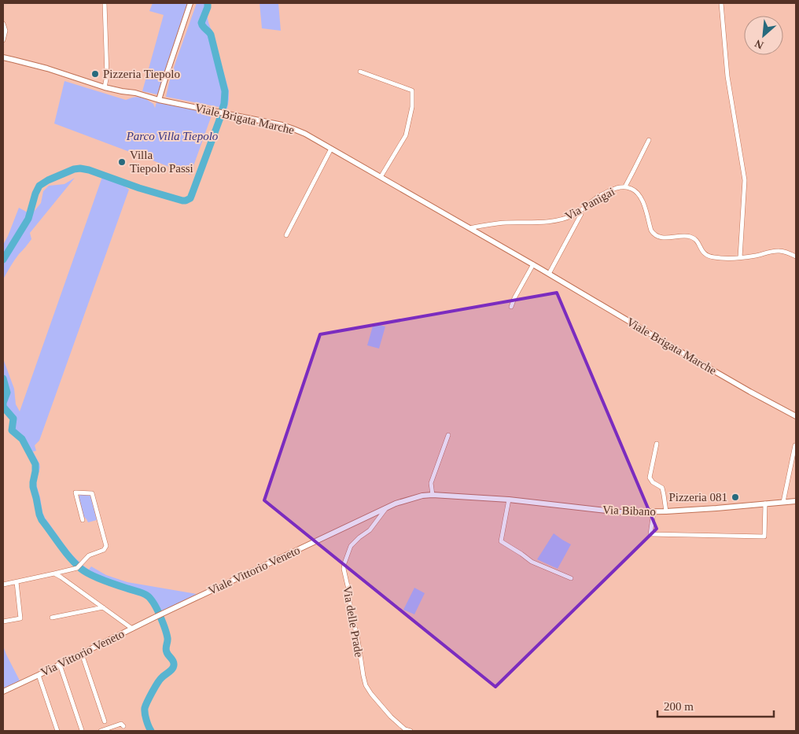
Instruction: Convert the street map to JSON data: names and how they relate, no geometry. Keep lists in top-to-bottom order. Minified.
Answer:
{"streets":{"street":["Viale Brigata Marche","Via Panigai","Via Bibano","Viale Vittorio Veneto","Via delle Prade","Via Vittorio Veneto"]},"crossings":[["Viale Brigata Marche","Via Panigai"],["Via Bibano","Viale Vittorio Veneto"],["Via Bibano","Via delle Prade"],["Viale Vittorio Veneto","Via Vittorio Veneto"]],"parks":["Parco Villa Tiepolo"],"places":["Pizzeria Tiepolo","Villa Tiepolo Passi","Pizzeria 081"],"scale_bar":"200 m","north":"bottom left"}
